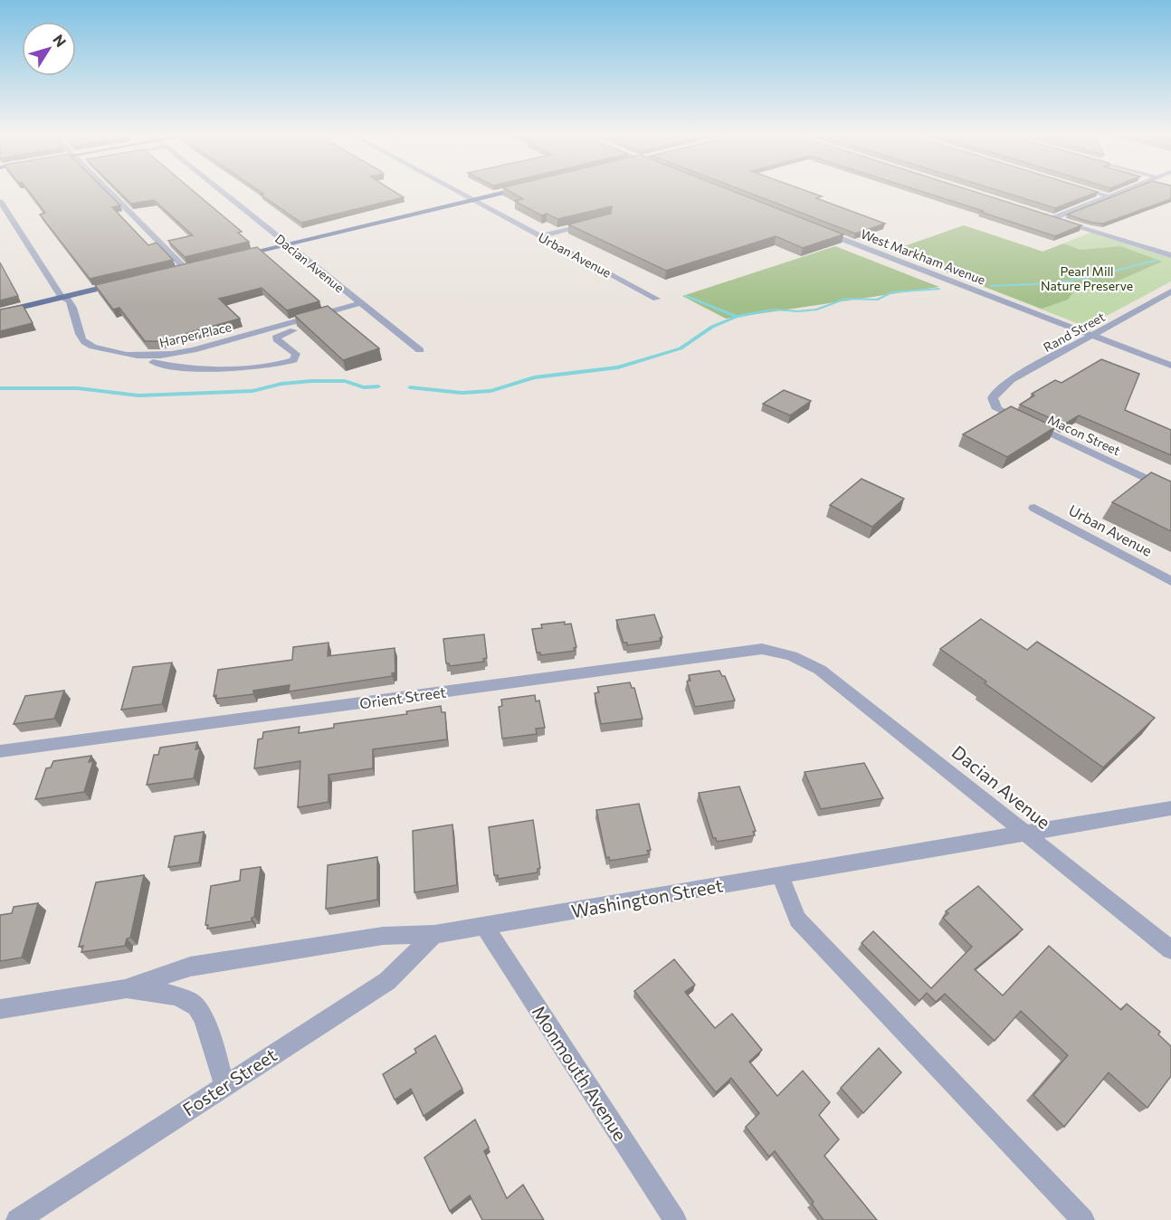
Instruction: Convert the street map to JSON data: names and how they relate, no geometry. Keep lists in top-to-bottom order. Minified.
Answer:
{"streets":{"street":["Urban Avenue","West Markham Avenue","Dacian Avenue","Rand Street","Harper Place","Macon Street","Orient Street","Washington Street","Monmouth Avenue","Foster Street"]},"crossings":[["West Markham Avenue","Rand Street"],["Dacian Avenue","Harper Place"],["Dacian Avenue","Orient Street"],["Dacian Avenue","Washington Street"],["Rand Street","Macon Street"],["Washington Street","Monmouth Avenue"],["Washington Street","Foster Street"]],"parks":["Pearl Mill Nature Preserve"],"north":"top right"}
